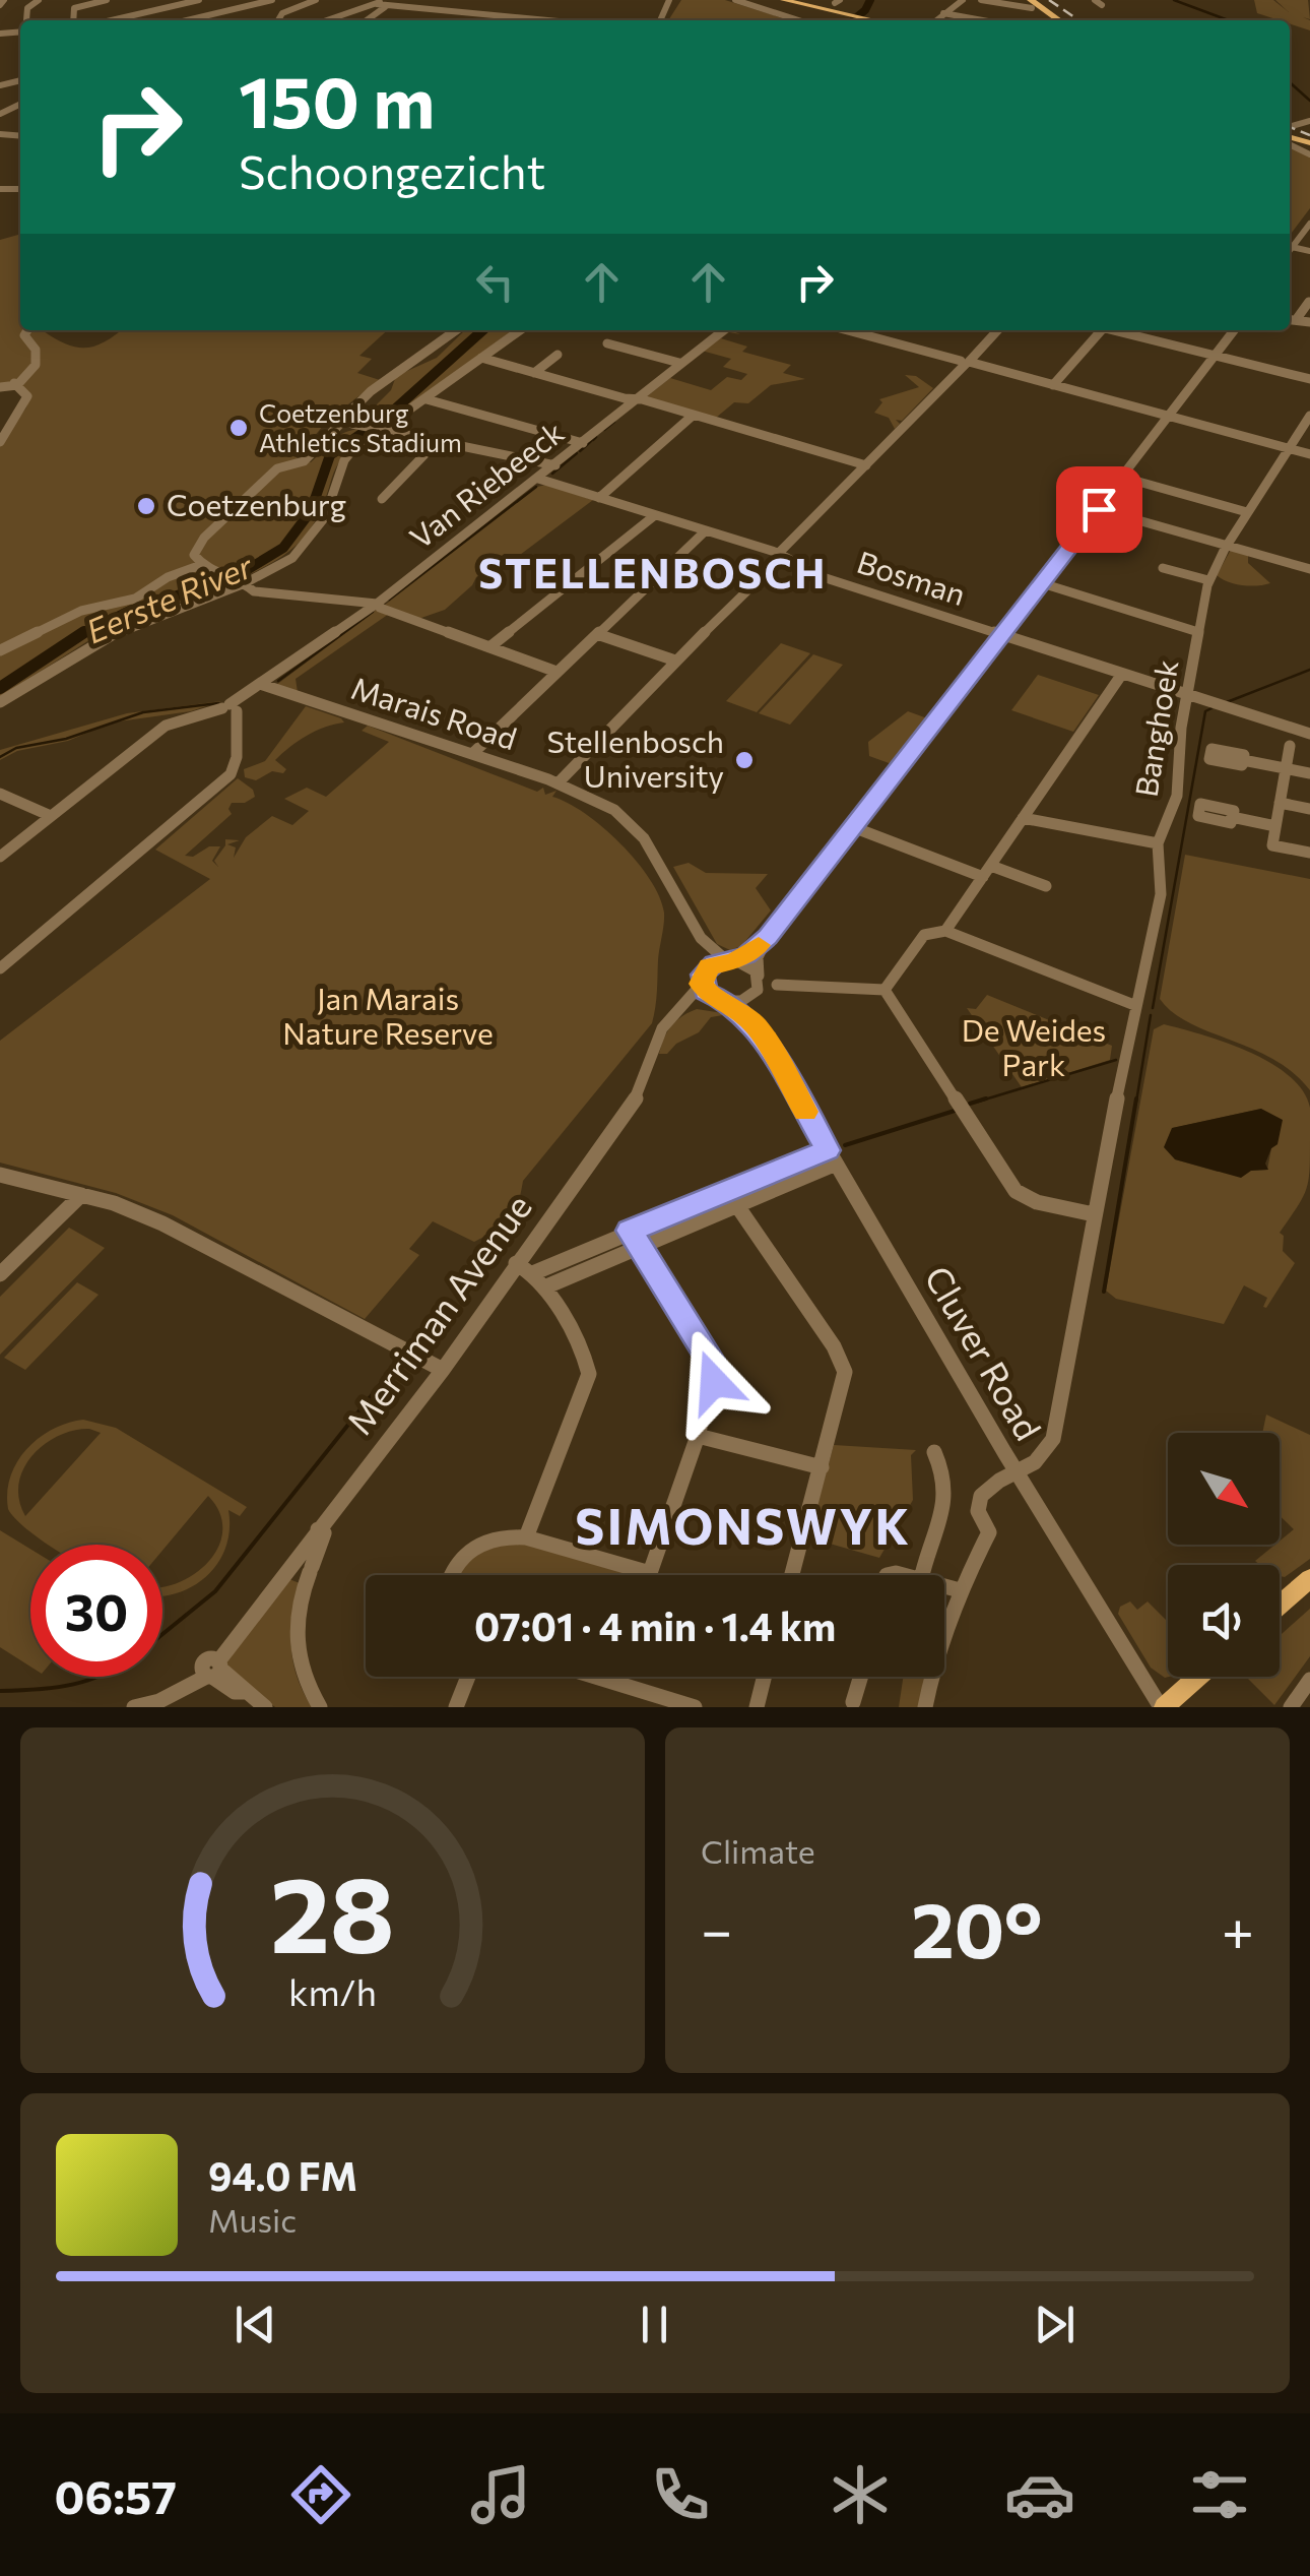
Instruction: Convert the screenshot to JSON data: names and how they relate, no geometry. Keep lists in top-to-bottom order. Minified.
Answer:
{"streets":{"street":["Van Riebeeck","Bosman","Marais Road","Banghoek","Merriman Avenue","Cluver Road"]},"crossings":[["Van Riebeeck","Bosman"],["Van Riebeeck","Marais Road"],["Bosman","Banghoek"],["Marais Road","Merriman Avenue"],["Marais Road","Cluver Road"],["Banghoek","Cluver Road"],["Merriman Avenue","Cluver Road"]],"districts":["STELLENBOSCH","SIMONSWYK"],"water":["Eerste River"],"parks":["Jan Marais Nature Reserve","De Weides Park"],"places":["Coetzenburg Athletics Stadium","Coetzenburg","Stellenbosch University"],"north":"bottom right","page":{"turn":["150 m","Schoongezicht"],"limit":"30","trip":"07:01 · 4 min · 1.4 km","tile":"Climate","heat":["−","20°","+"],"song":["94.0 FM","Music"],"tabs":"06:57","gauge":["28","km/h"]}}
